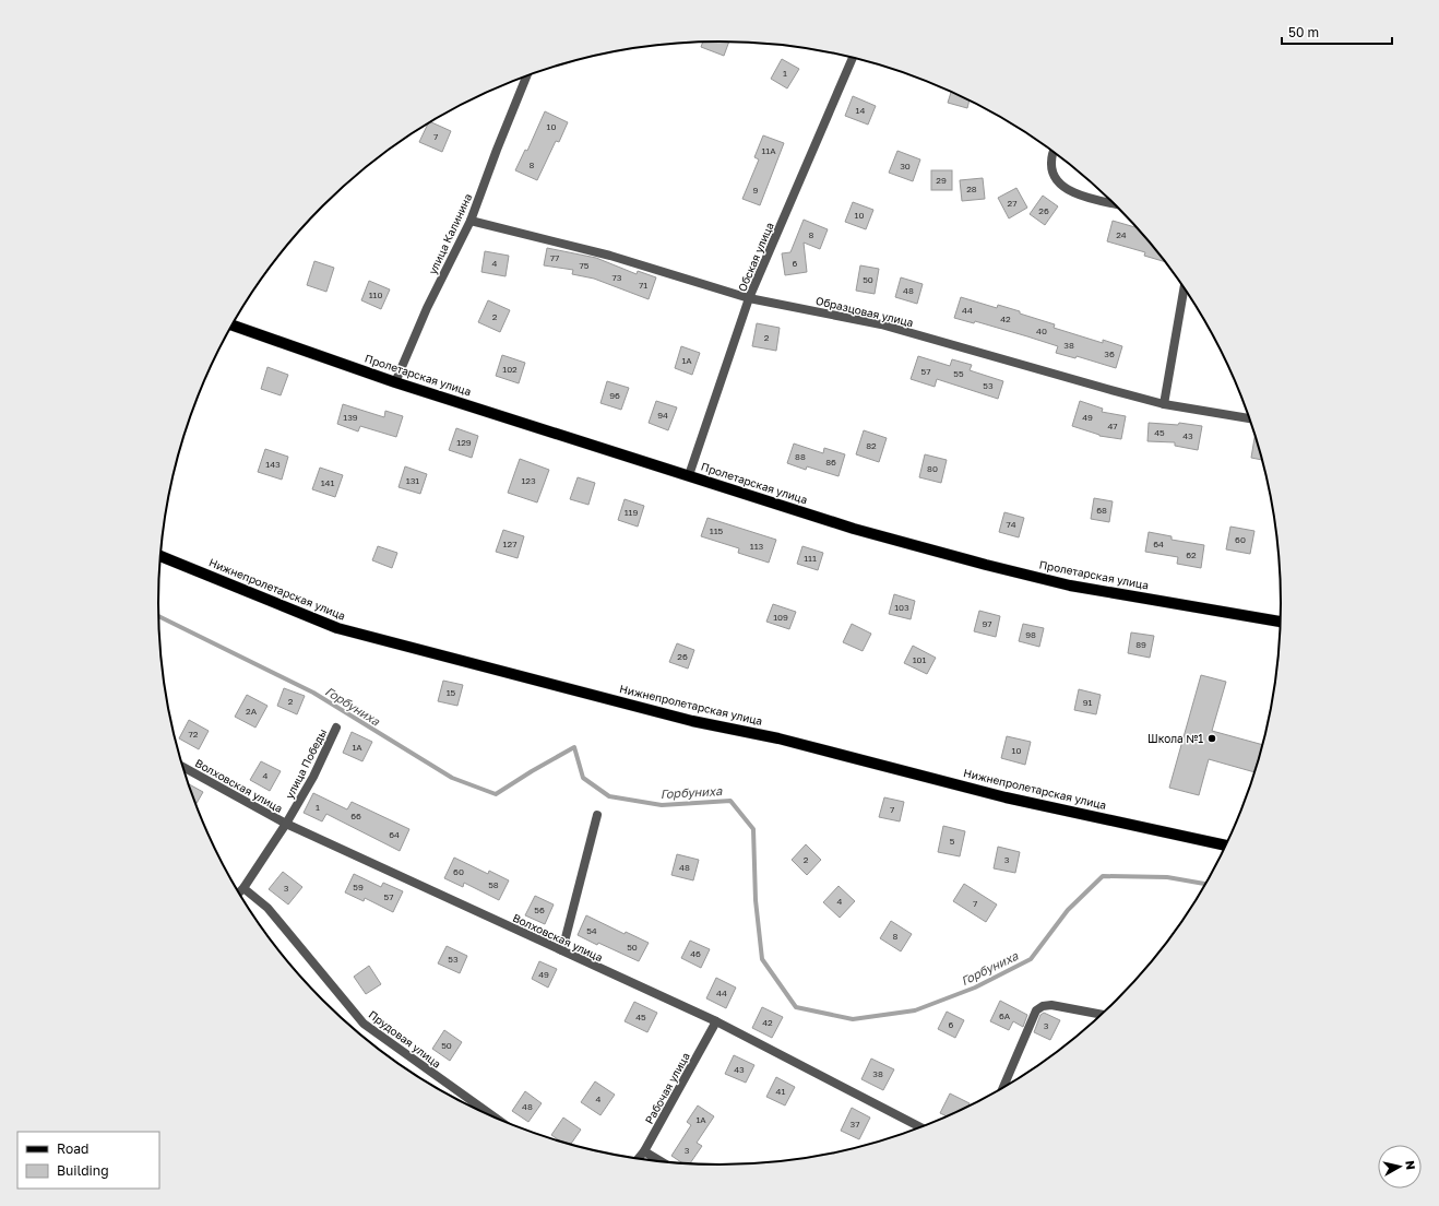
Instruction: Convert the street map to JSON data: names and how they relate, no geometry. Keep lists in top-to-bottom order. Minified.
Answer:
{"streets":{"main road":["Пролетарская улица","Нижнепролетарская улица"],"street":["улица Калинина","Обская улица","Образцовая улица","улица Победы","Волховская улица","Прудовая улица","Рабочая улица"]},"crossings":[["улица Калинина","Образцовая улица"],["улица Калинина","Пролетарская улица"],["Обская улица","Образцовая улица"],["Обская улица","Пролетарская улица"],["улица Победы","Волховская улица"],["улица Победы","Прудовая улица"],["Волховская улица","Рабочая улица"]],"water":["Горбуниха"],"places":["Школа №1"],"house_numbers":["1","14","10","7","11А","8","30","29","28","9","27","26","10","8","24","77","4","6","75","73","50","71","48","110","44","2","42","40","2","38","36","1А","102","57","55","53","96","94","139","49","47","45","43","129","82","88","86","143","80","131","123","141","68","119","74","115","60","127","64","113","62","111","103","109","97","98","89","26","101","15","2","91","2А","72","1А","10","4","1","7","66","64","5","2","3","48","60","58","59","3","57","4","7","56","54","8","50","46","53","49","44","6А","45","42","6","3","50","43","38","41","4","48","1А","37","3"],"legend":["Road","Building"],"scale_bar":"50 m","north":"right"}
